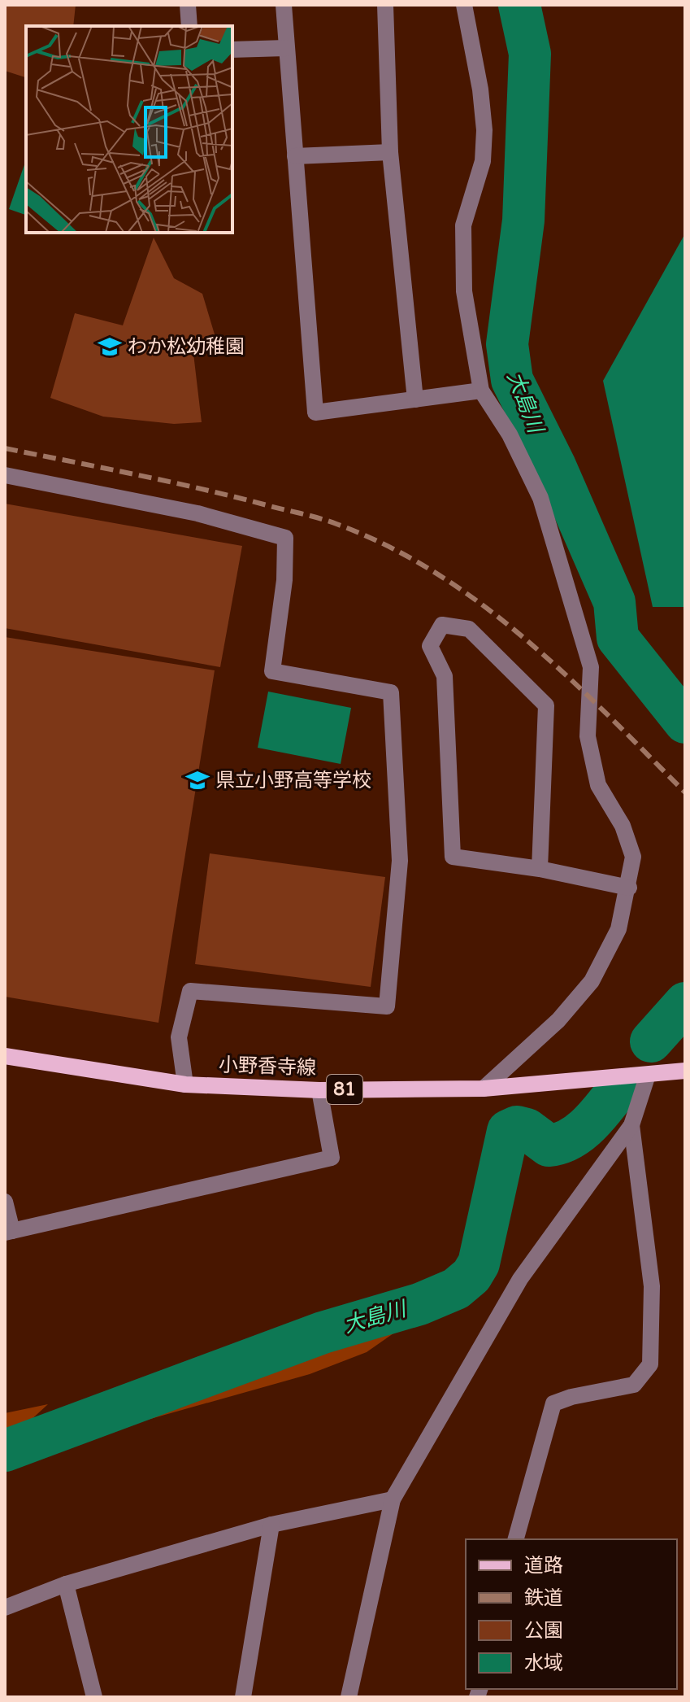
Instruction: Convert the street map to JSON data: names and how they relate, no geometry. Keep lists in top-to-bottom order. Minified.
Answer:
{"streets":{"main road":["小野香寺線","81"]},"water":["大島川"],"places":{"school or university":["わか松幼稚園","県立小野高等学校"]},"legend":["道路","鉄道","公園","水域"]}
